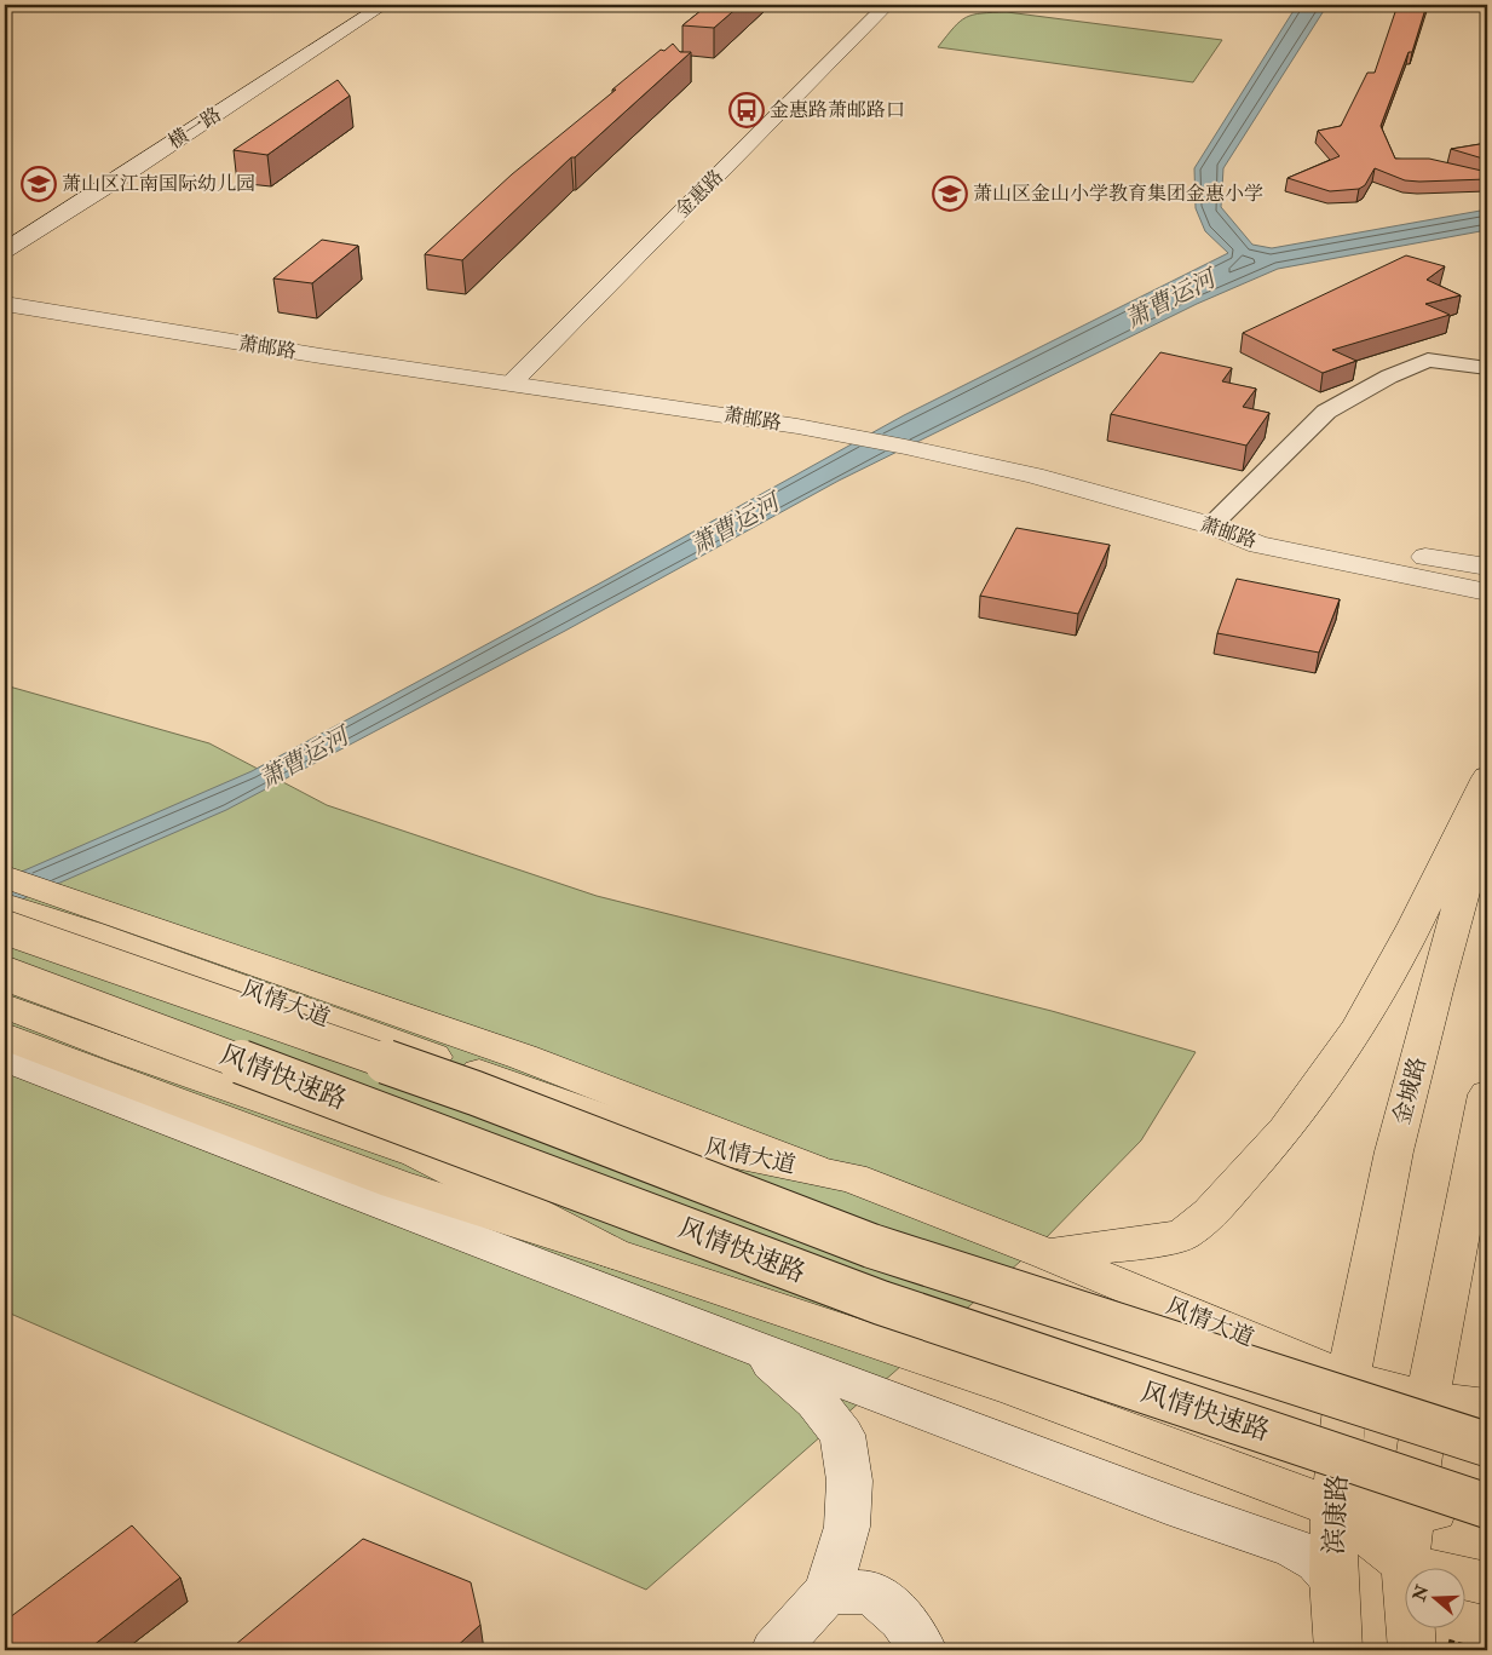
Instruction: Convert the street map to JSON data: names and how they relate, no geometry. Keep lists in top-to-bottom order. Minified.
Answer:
{"streets":{"main road":["横一路","金惠路","萧邮路","风情大道","风情快速路","金城路","滨康路"]},"crossings":[["金惠路","萧邮路"],["风情大道","金城路"],["风情大道","滨康路"],["金城路","滨康路"]],"water":["萧曹运河"],"places":{"bus stop":["金惠路萧邮路口"],"school or university":["萧山区江南国际幼儿园","萧山区金山小学教育集团金惠小学"]},"north":"left"}
